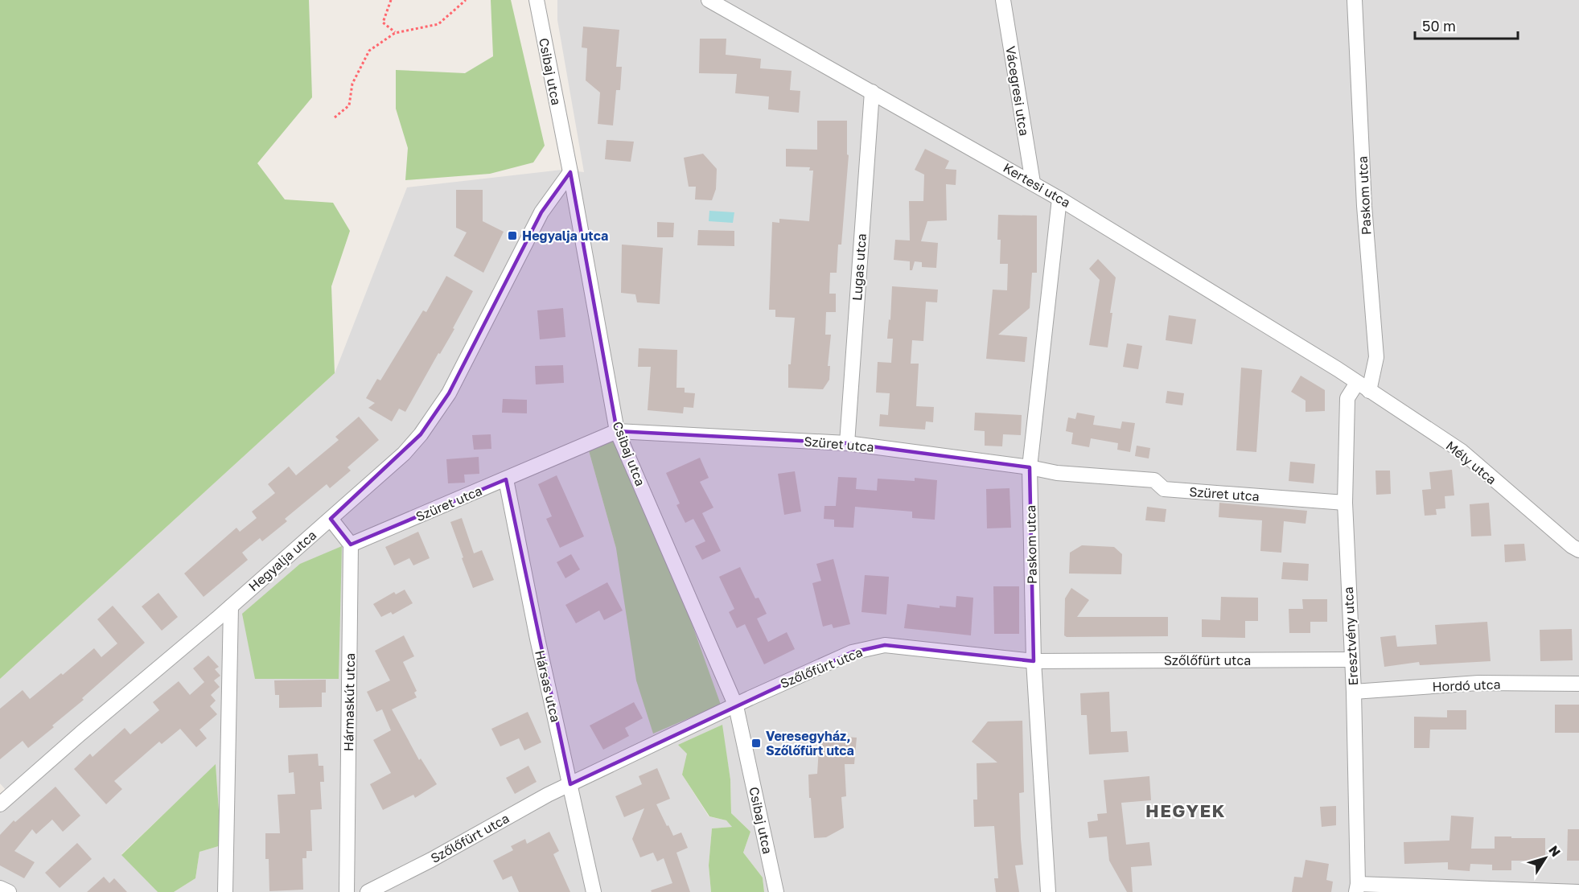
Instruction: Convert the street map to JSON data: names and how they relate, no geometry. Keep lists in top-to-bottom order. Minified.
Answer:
{"streets":{"street":["Csibaj utca","Vácegresi utca","Kertesi utca","Paskom utca","Lugas utca","Szüret utca","Mély utca","Hegyalja utca","Eresztvény utca","Szőlőfürt utca","Hordó utca","Hársas utca","Hármaskút utca"]},"crossings":[["Csibaj utca","Szüret utca"],["Csibaj utca","Hegyalja utca"],["Csibaj utca","Szőlőfürt utca"],["Vácegresi utca","Kertesi utca"],["Kertesi utca","Paskom utca"],["Kertesi utca","Lugas utca"],["Kertesi utca","Mély utca"],["Kertesi utca","Eresztvény utca"],["Paskom utca","Szüret utca"],["Paskom utca","Mély utca"],["Paskom utca","Eresztvény utca"],["Paskom utca","Szőlőfürt utca"],["Lugas utca","Szüret utca"],["Szüret utca","Eresztvény utca"],["Szüret utca","Hársas utca"],["Szüret utca","Hármaskút utca"],["Mély utca","Eresztvény utca"],["Eresztvény utca","Szőlőfürt utca"],["Eresztvény utca","Hordó utca"],["Szőlőfürt utca","Hársas utca"]],"districts":["HEGYEK"],"places":{"transit":["Hegyalja utca","Veresegyház, Szőlőfürt utca"]},"scale_bar":"50 m","north":"top right"}
